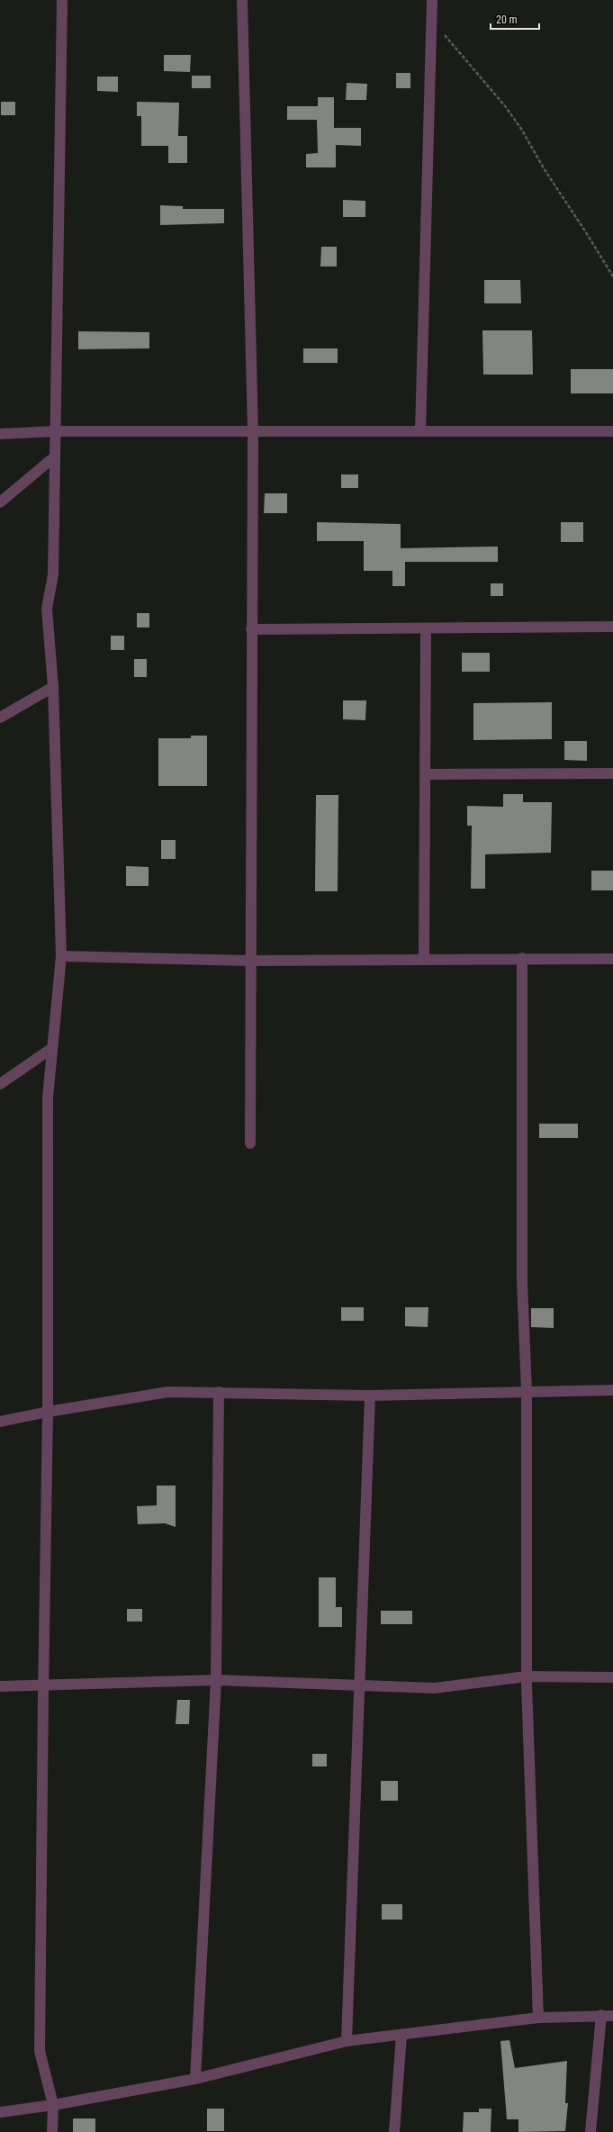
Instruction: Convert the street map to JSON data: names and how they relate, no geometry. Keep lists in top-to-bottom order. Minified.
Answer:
{"scale_bar":"20 m"}
